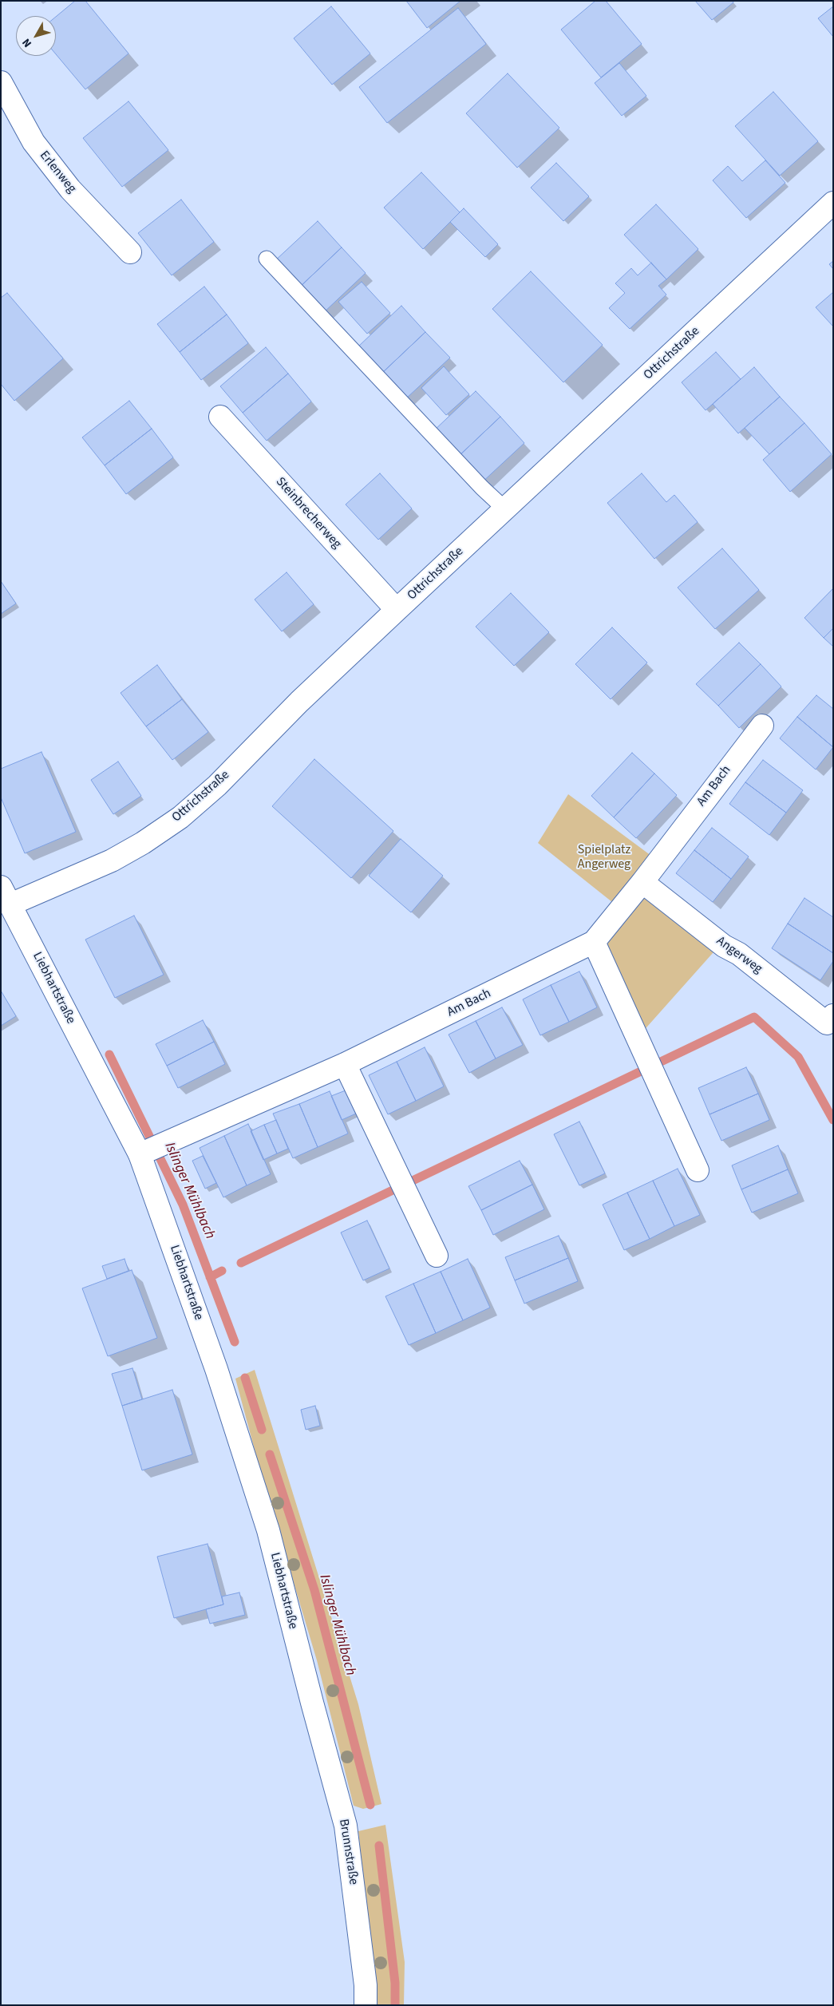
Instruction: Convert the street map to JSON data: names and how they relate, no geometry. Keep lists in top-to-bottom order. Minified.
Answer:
{"streets":{"street":["Erlenweg","Ottrichstraße","Steinbrecherweg","Am Bach","Angerweg","Liebhartstraße","Brunnstraße"]},"crossings":[["Ottrichstraße","Steinbrecherweg"],["Ottrichstraße","Liebhartstraße"],["Am Bach","Angerweg"],["Am Bach","Liebhartstraße"],["Liebhartstraße","Brunnstraße"]],"water":["Islinger Mühlbach"],"parks":["Spielplatz Angerweg"],"north":"bottom left"}
